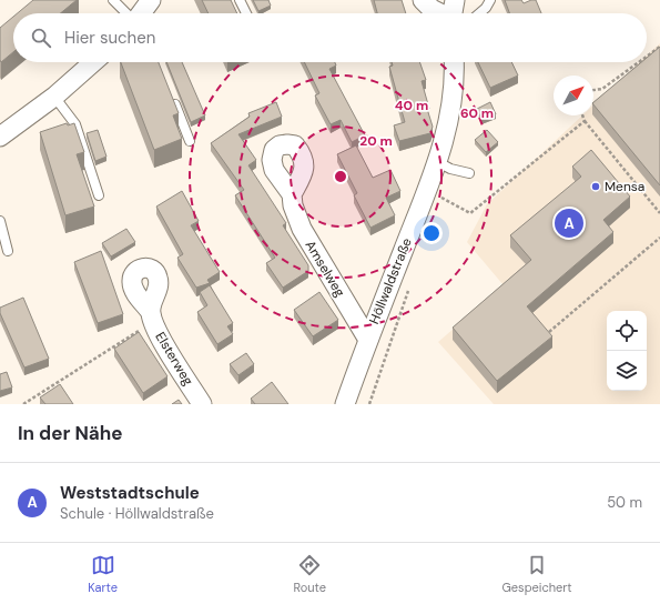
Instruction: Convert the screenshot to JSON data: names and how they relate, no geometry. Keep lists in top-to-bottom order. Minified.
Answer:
{"streets":{"street":["Amselweg","Höllwaldstraße","Elsterweg"]},"crossings":[["Amselweg","Höllwaldstraße"]],"places":["Mensa"],"north":"top right","page":{"search":"Hier suchen","pins":"A","heading":"In der Nähe","list":[{"mark":"A","name":"Weststadtschule","note":"Schule · Höllwaldstraße","value":"50 m"}],"nav":["Karte","Route","Gespeichert"]},"rings":["40 m","60 m","20 m"]}
